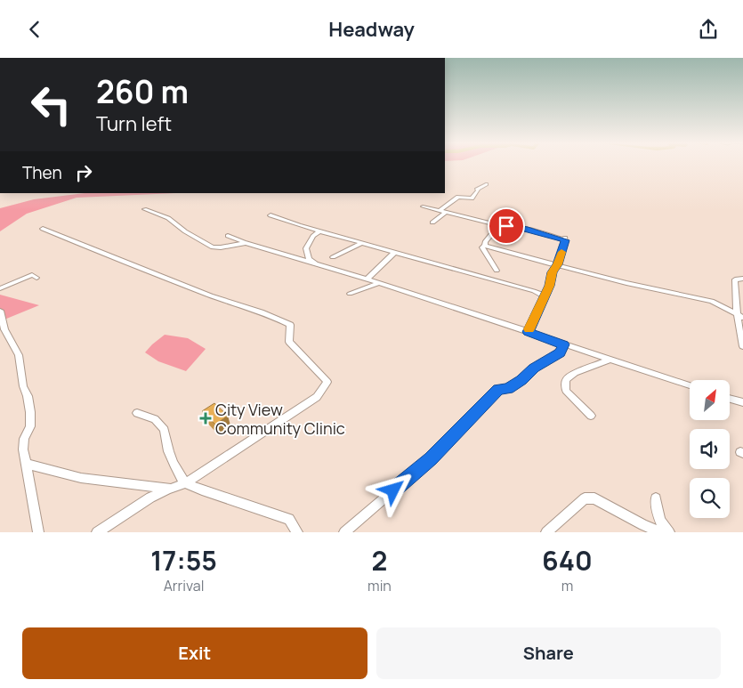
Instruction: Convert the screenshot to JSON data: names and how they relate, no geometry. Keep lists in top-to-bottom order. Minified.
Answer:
{"places":{"health":["City View Community Clinic"]},"north":"top right","page":{"header":"Headway","turn":["260 m","Turn left"],"then":"Then","eta":["17:55","Arrival","2","min","640","m"],"buttons":["Exit","Share"]}}
